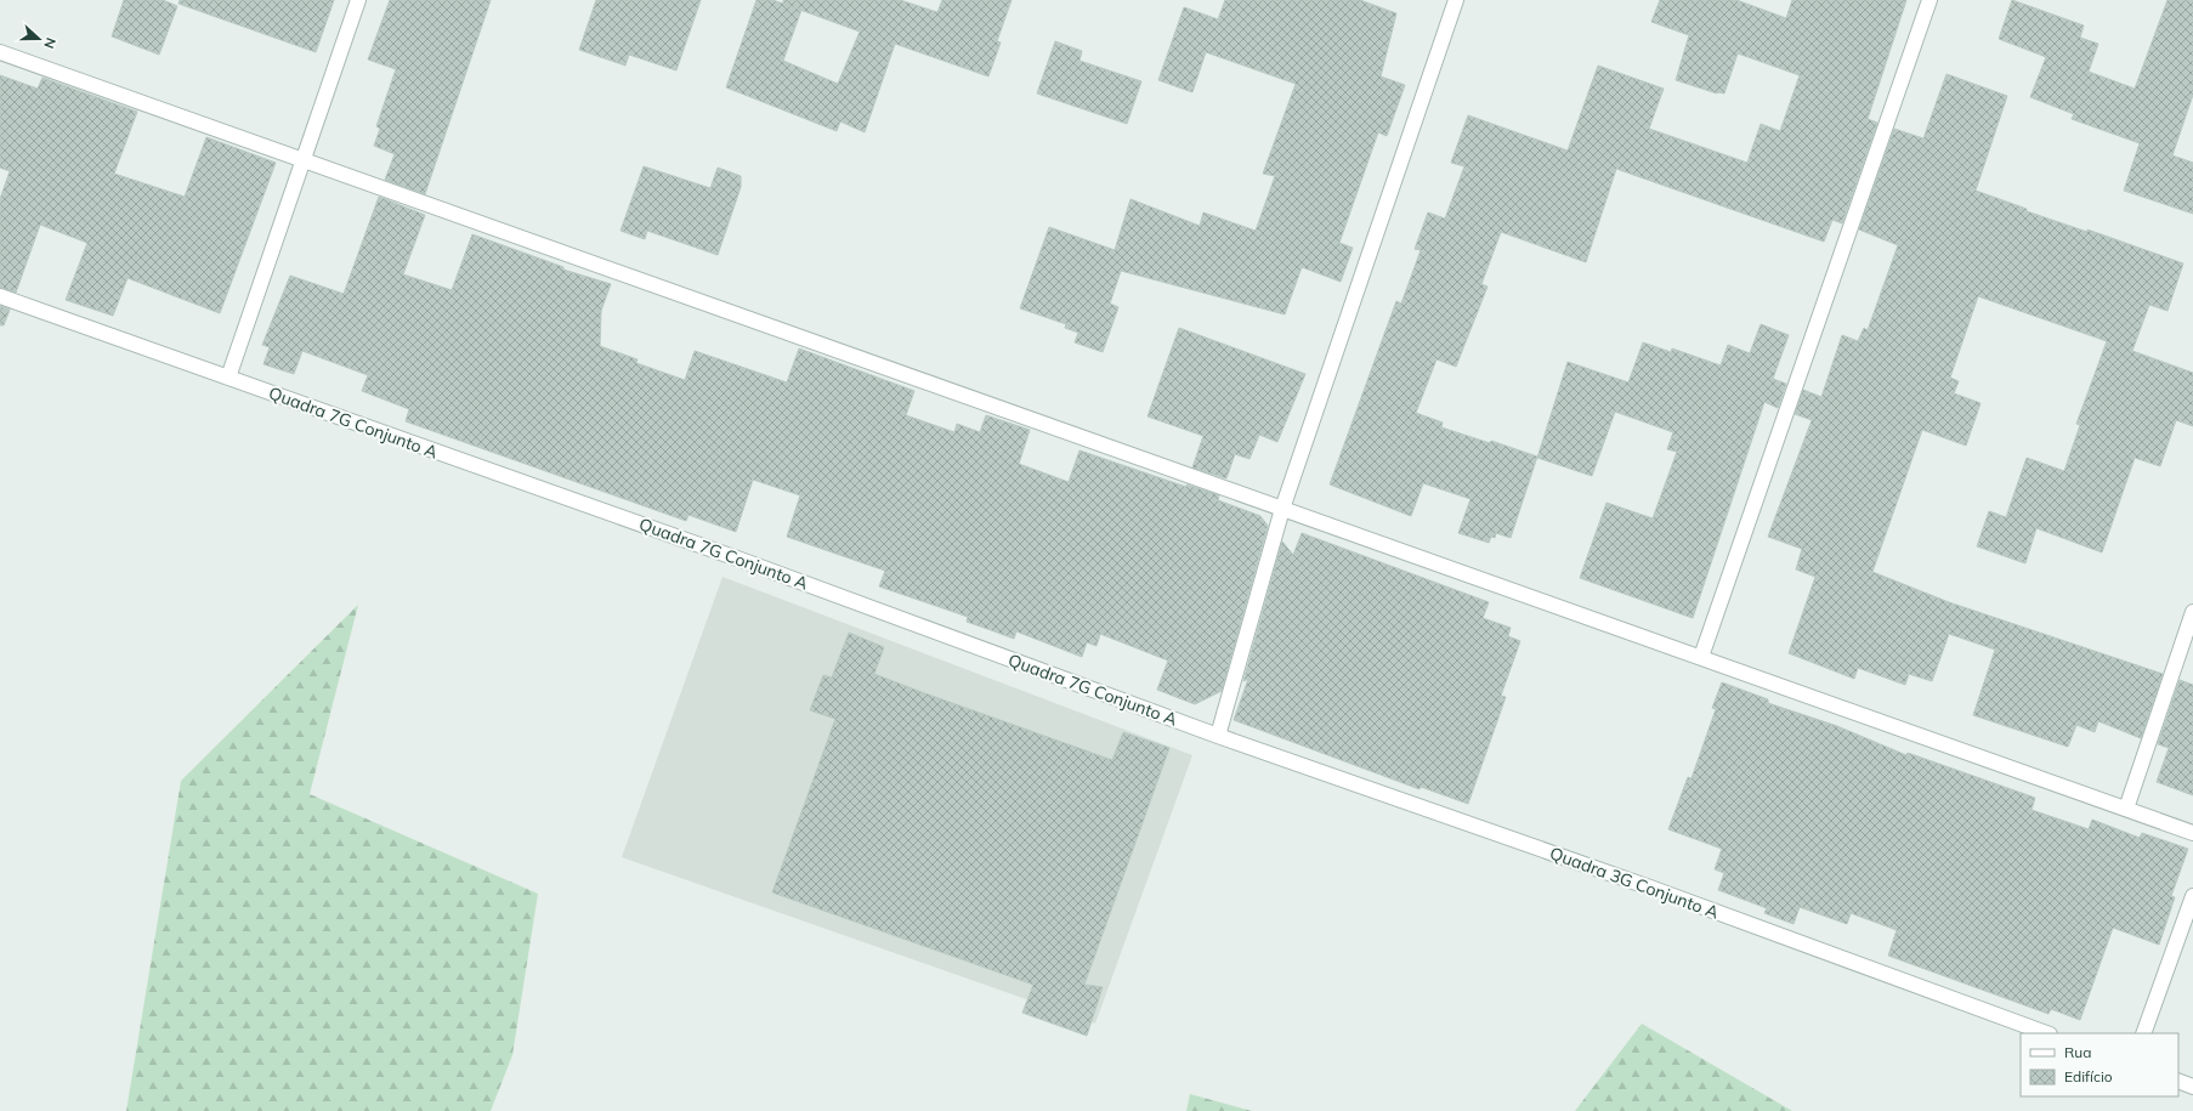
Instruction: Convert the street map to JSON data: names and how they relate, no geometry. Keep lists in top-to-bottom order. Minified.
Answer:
{"streets":{"street":["Quadra 7G Conjunto A","Quadra 3G Conjunto A"]},"crossings":[["Quadra 7G Conjunto A","Quadra 3G Conjunto A"]],"legend":["Rua","Edifício"],"north":"right"}
